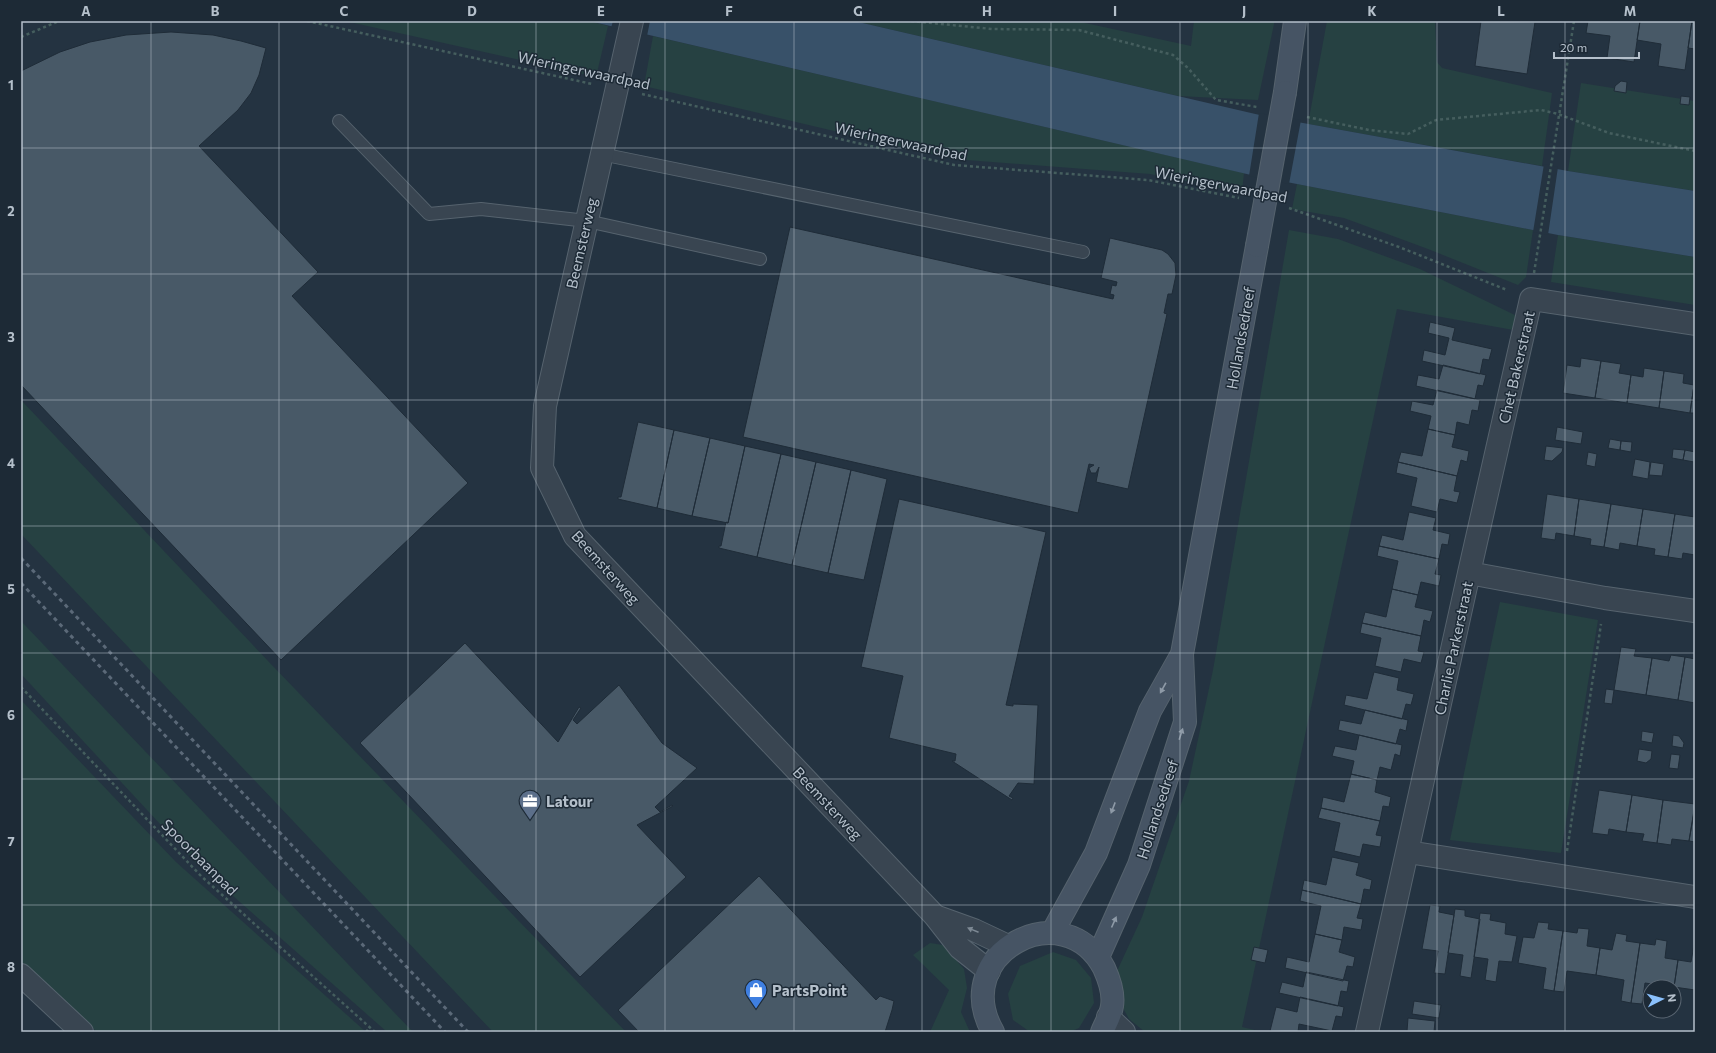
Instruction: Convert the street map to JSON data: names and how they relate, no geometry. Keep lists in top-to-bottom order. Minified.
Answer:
{"streets":{"main road":["Hollandsedreef"],"street":["Beemsterweg","Chet Bakerstraat","Charlie Parkerstraat"],"path":["Wieringerwaardpad","Spoorbaanpad"]},"crossings":[["Wieringerwaardpad","Beemsterweg"],["Wieringerwaardpad","Chet Bakerstraat"],["Chet Bakerstraat","Charlie Parkerstraat"]],"places":{"office":["Latour"],"shop":["PartsPoint"]},"scale_bar":"20 m","north":"right","grid":{"columns":["A","B","C","D","E","F","G","H","I","J","K","L","M"],"rows":["1","2","3","4","5","6","7","8"]}}
